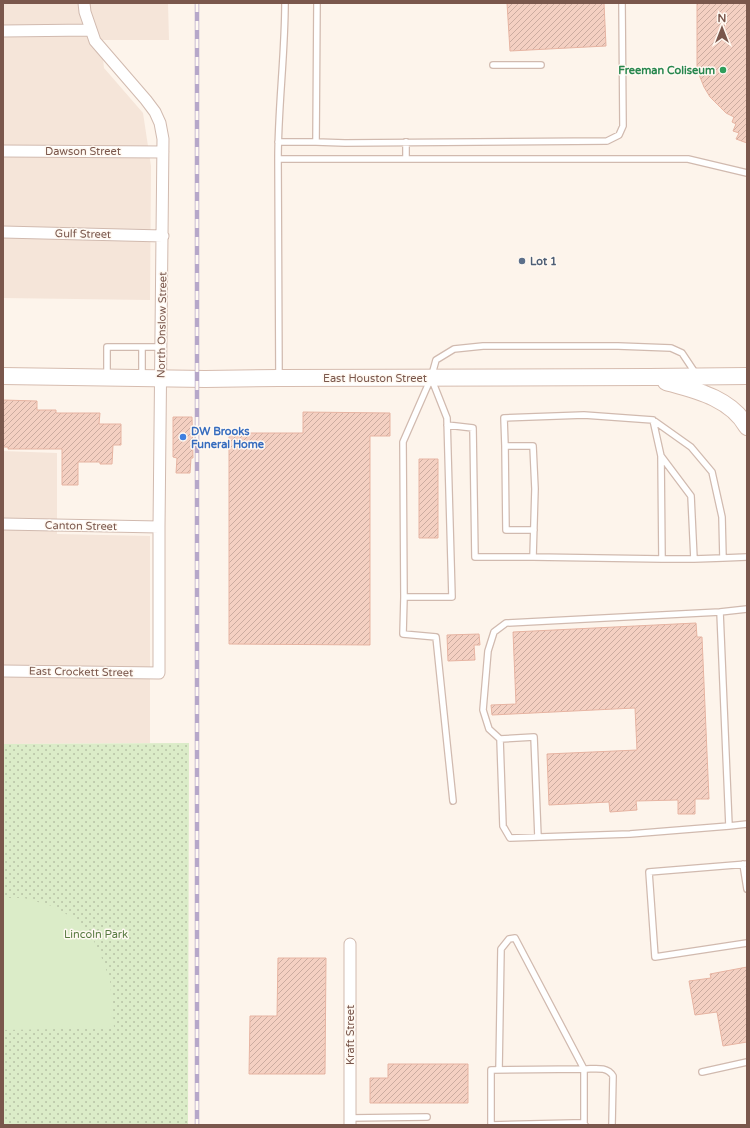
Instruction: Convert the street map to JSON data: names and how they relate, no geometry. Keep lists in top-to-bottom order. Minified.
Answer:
{"streets":{"main road":["East Houston Street"],"street":["Dawson Street","Gulf Street","North Onslow Street","Canton Street","East Crockett Street","Kraft Street"]},"crossings":[["Dawson Street","North Onslow Street"],["Gulf Street","North Onslow Street"],["North Onslow Street","East Houston Street"],["North Onslow Street","Canton Street"],["North Onslow Street","East Crockett Street"]],"parks":["Lincoln Park"],"places":["Freeman Coliseum","Lot 1","DW Brooks Funeral Home"],"north":"top"}
